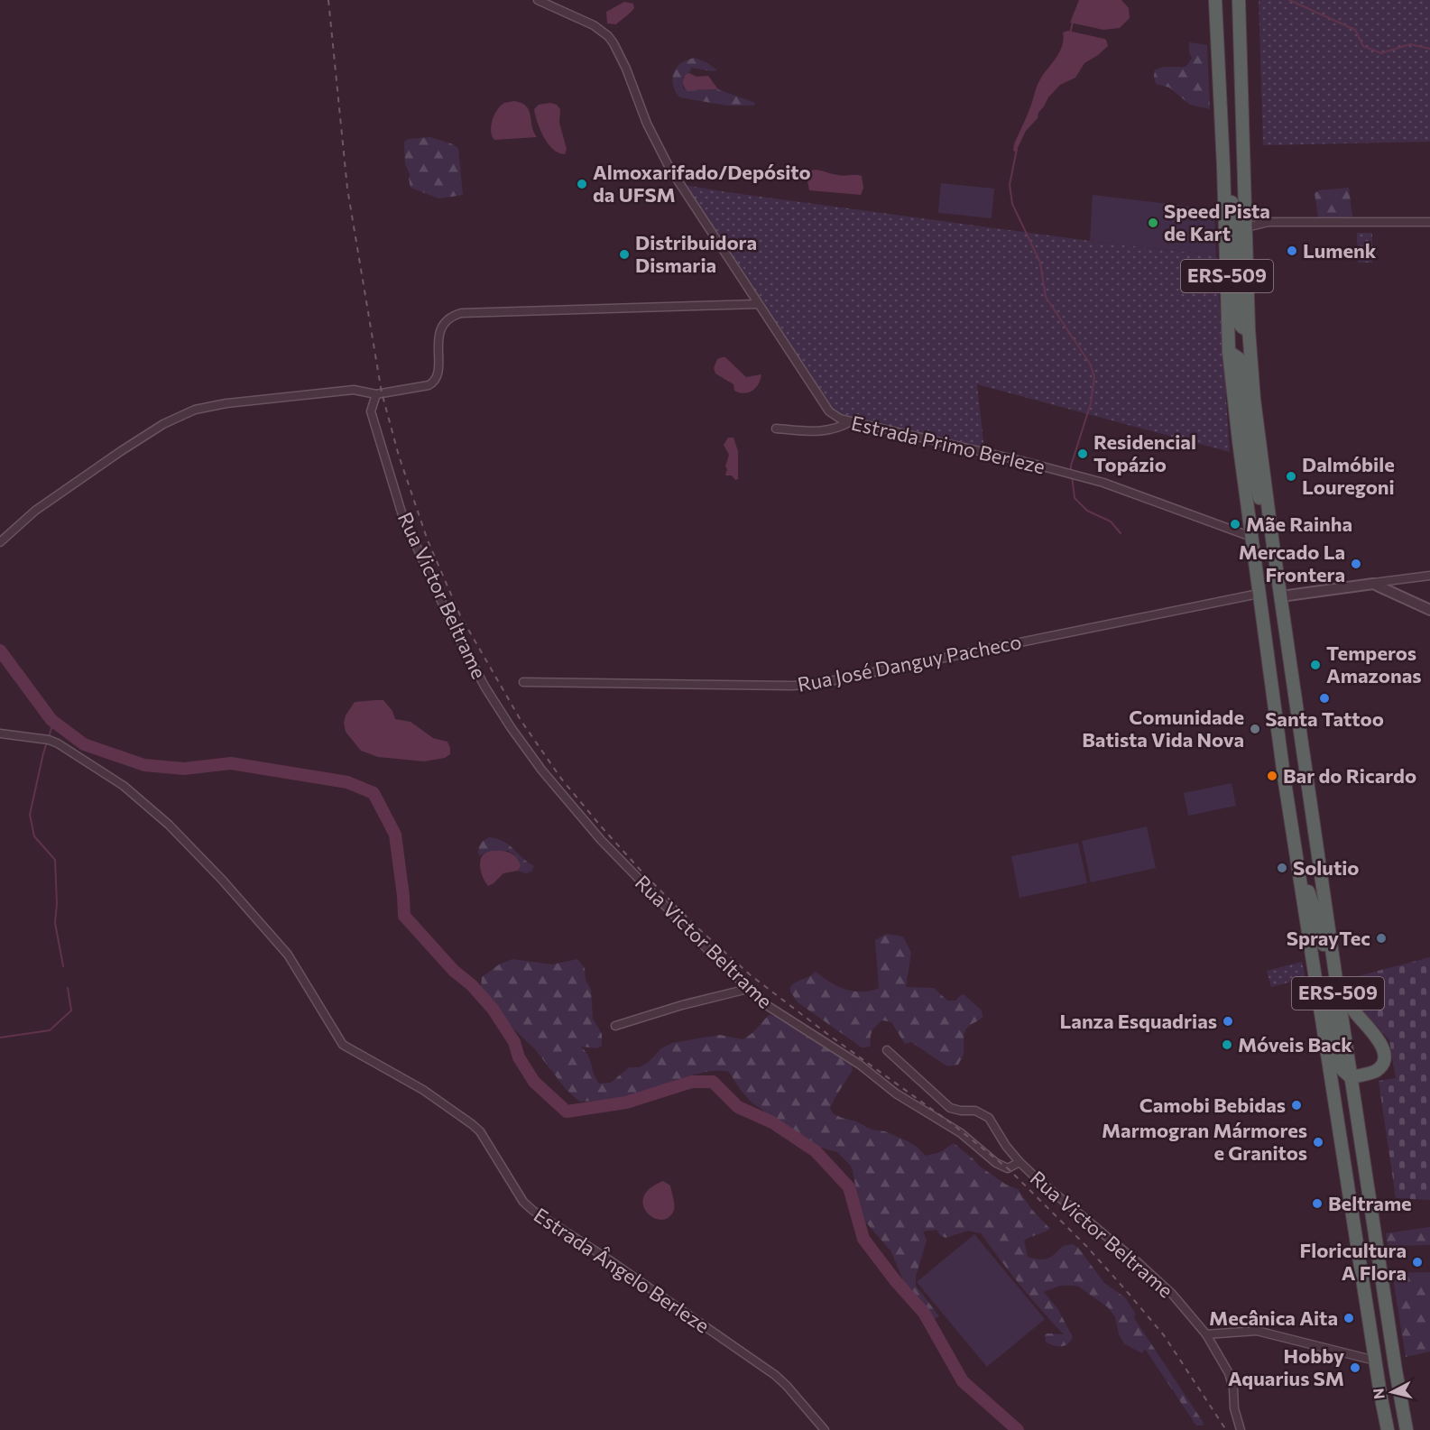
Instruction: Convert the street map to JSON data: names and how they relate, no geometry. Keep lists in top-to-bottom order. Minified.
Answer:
{"streets":{"highway":["ERS-509"],"street":["Estrada Primo Berleze","Rua Victor Beltrame","Rua José Danguy Pacheco","Estrada Ângelo Berleze"]},"crossings":[["ERS-509","Estrada Primo Berleze"],["ERS-509","Rua José Danguy Pacheco"]],"places":["Almoxarifado/Depósito da UFSM","Speed Pista de Kart","Lumenk","Distribuidora Dismaria","Residencial Topázio","Dalmóbile Louregoni","Mãe Rainha","Mercado La Frontera","Temperos Amazonas","Santa Tattoo","Comunidade Batista Vida Nova","Bar do Ricardo","Solutio","SprayTec","Lanza Esquadrias","Móveis Back","Camobi Bebidas","Marmogran Mármores e Granitos","Beltrame","Floricultura A Flora","Mecânica Aita","Hobby Aquarius SM"],"north":"left"}
